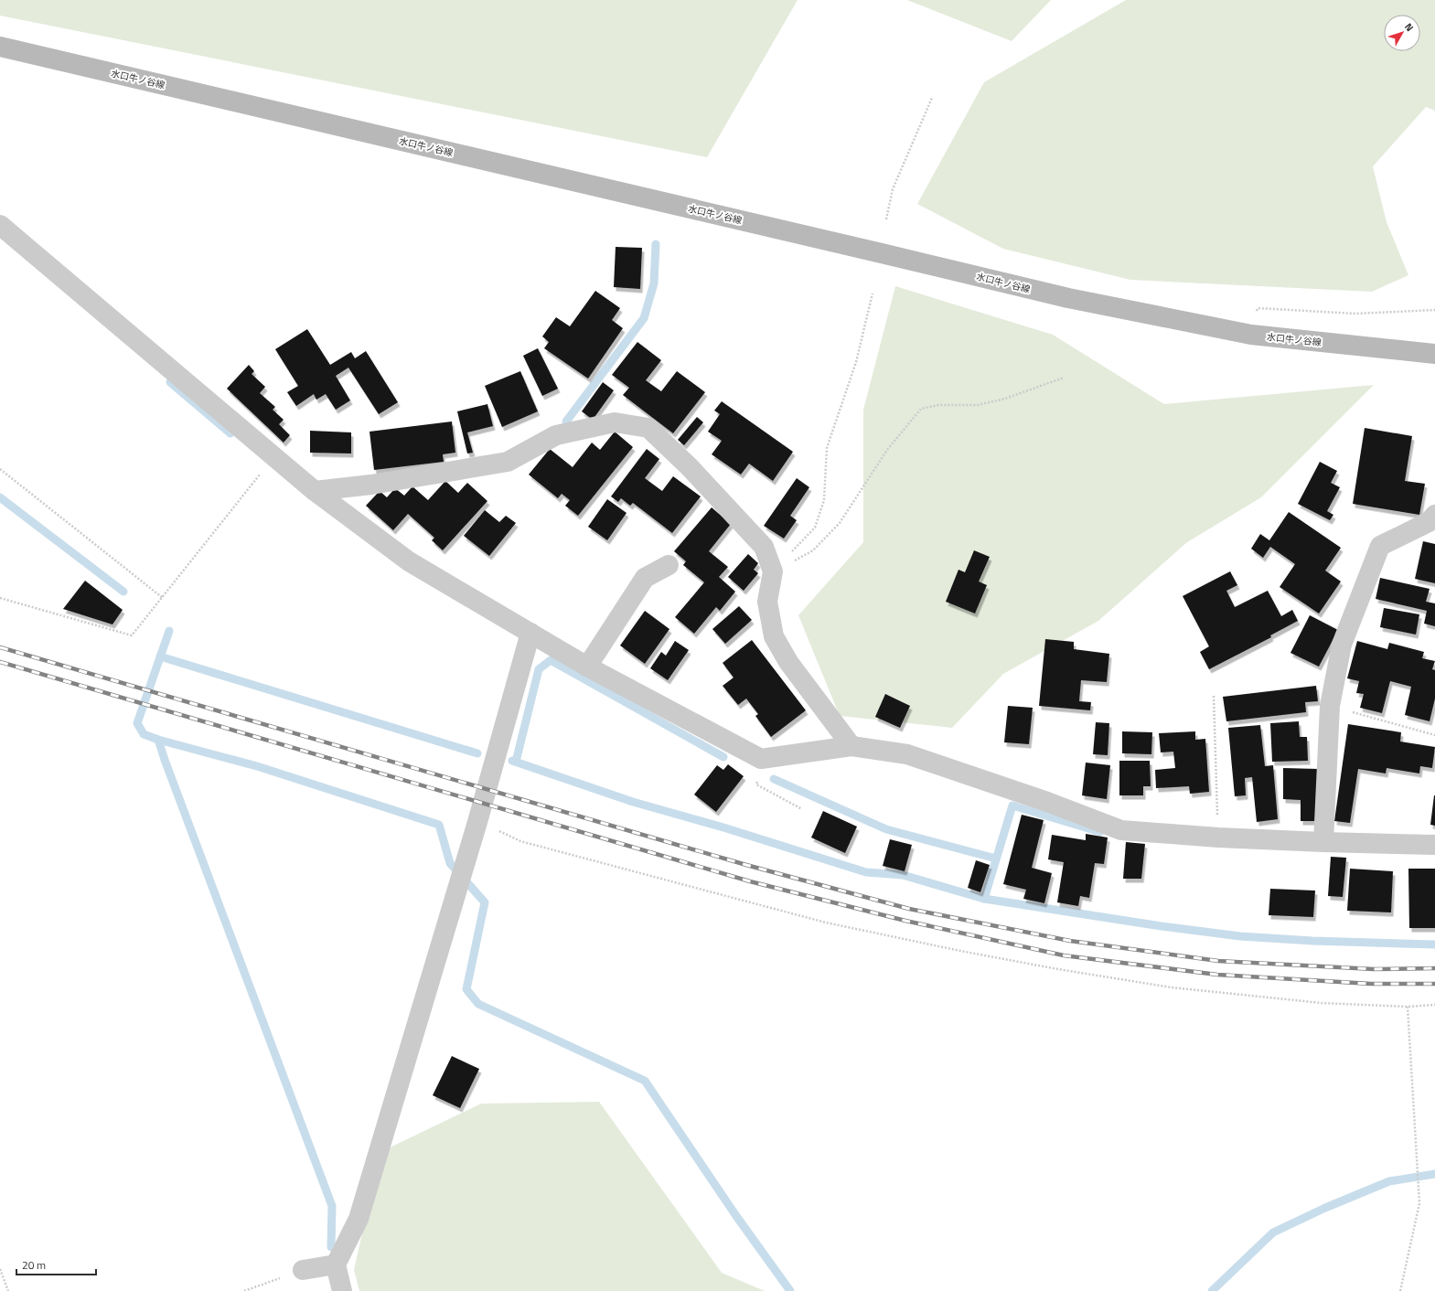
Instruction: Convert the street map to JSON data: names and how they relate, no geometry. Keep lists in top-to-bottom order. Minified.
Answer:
{"streets":{"main road":["水口牛ノ谷線"]},"scale_bar":"20 m","north":"top right"}
